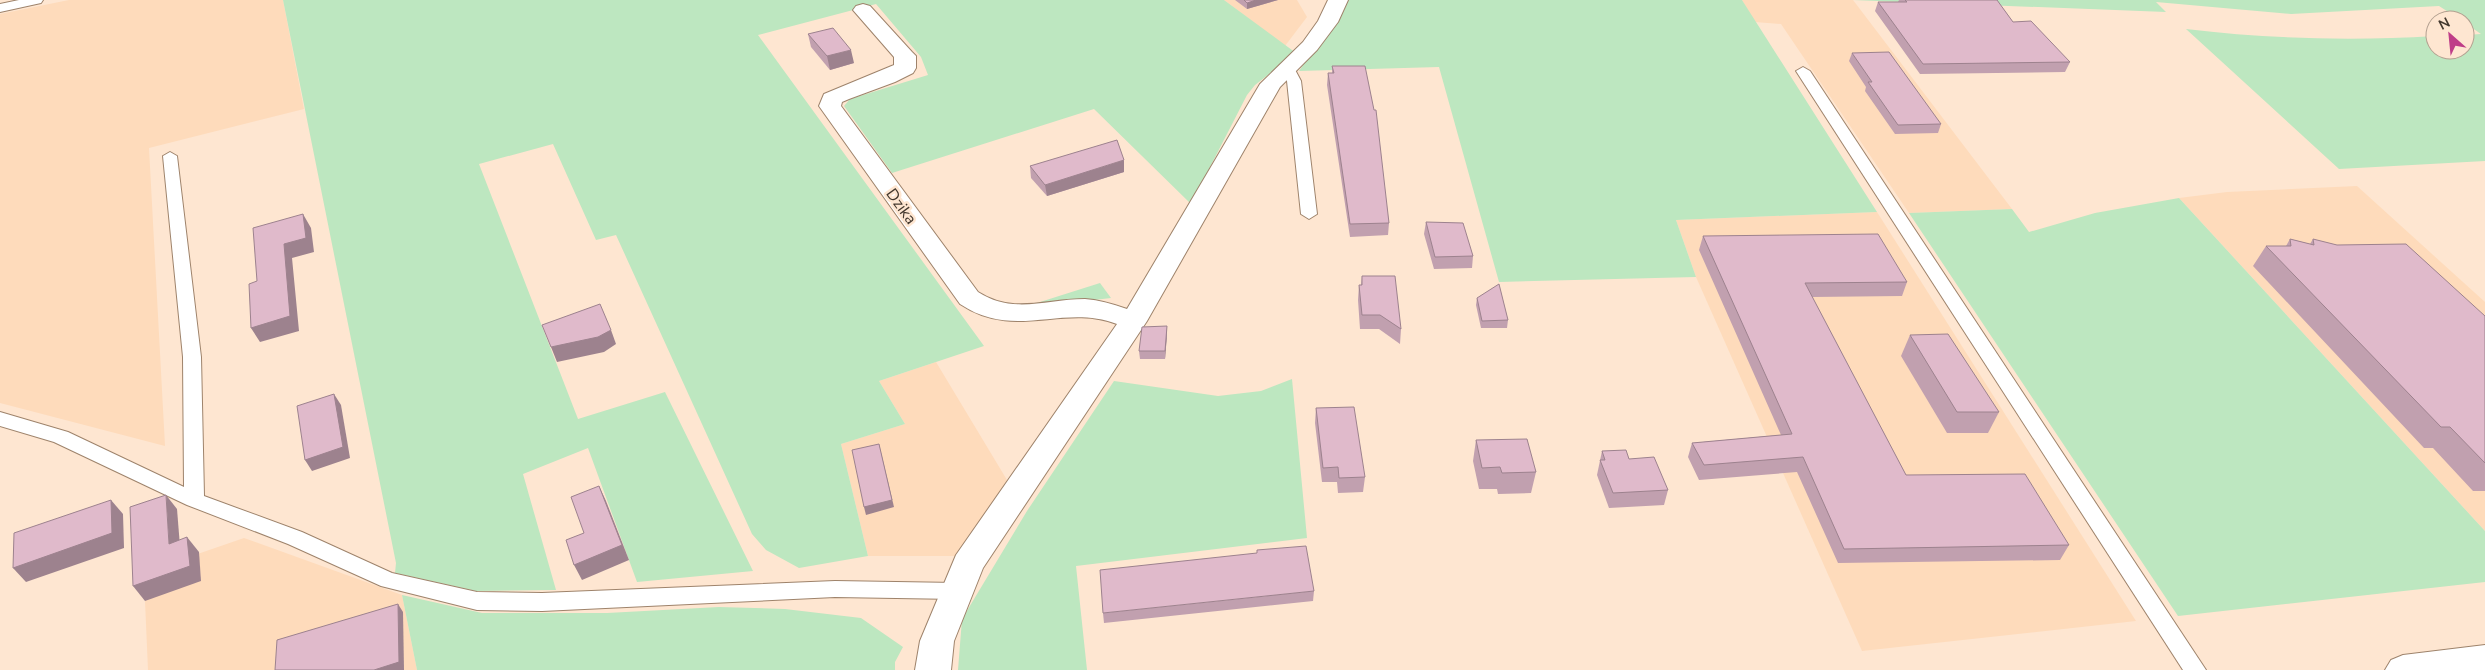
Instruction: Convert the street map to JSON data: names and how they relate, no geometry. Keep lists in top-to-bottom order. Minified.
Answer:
{"streets":{"street":["Dzika"]},"north":"top left"}
